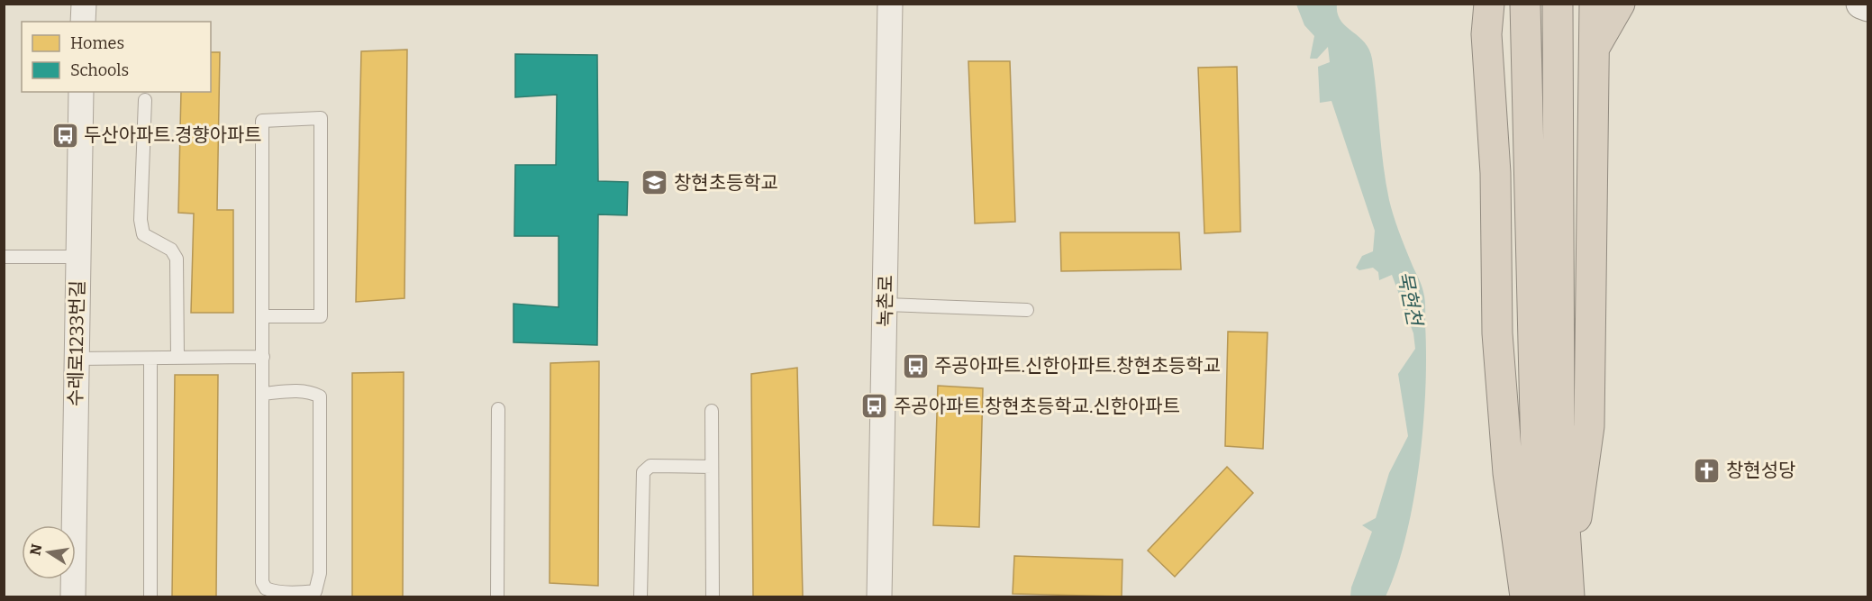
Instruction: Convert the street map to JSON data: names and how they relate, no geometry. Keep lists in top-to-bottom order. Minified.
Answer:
{"streets":{"street":["녹촌로","수레로1233번길"]},"water":["묵현천"],"places":{"bus stop":["두산아파트.경향아파트","주공아파트.신한아파트.창현초등학교","주공아파트.창현초등학교.신한아파트"],"school or university":["창현초등학교"],"church":["창현성당"]},"legend":["Homes","Schools"],"north":"left"}
